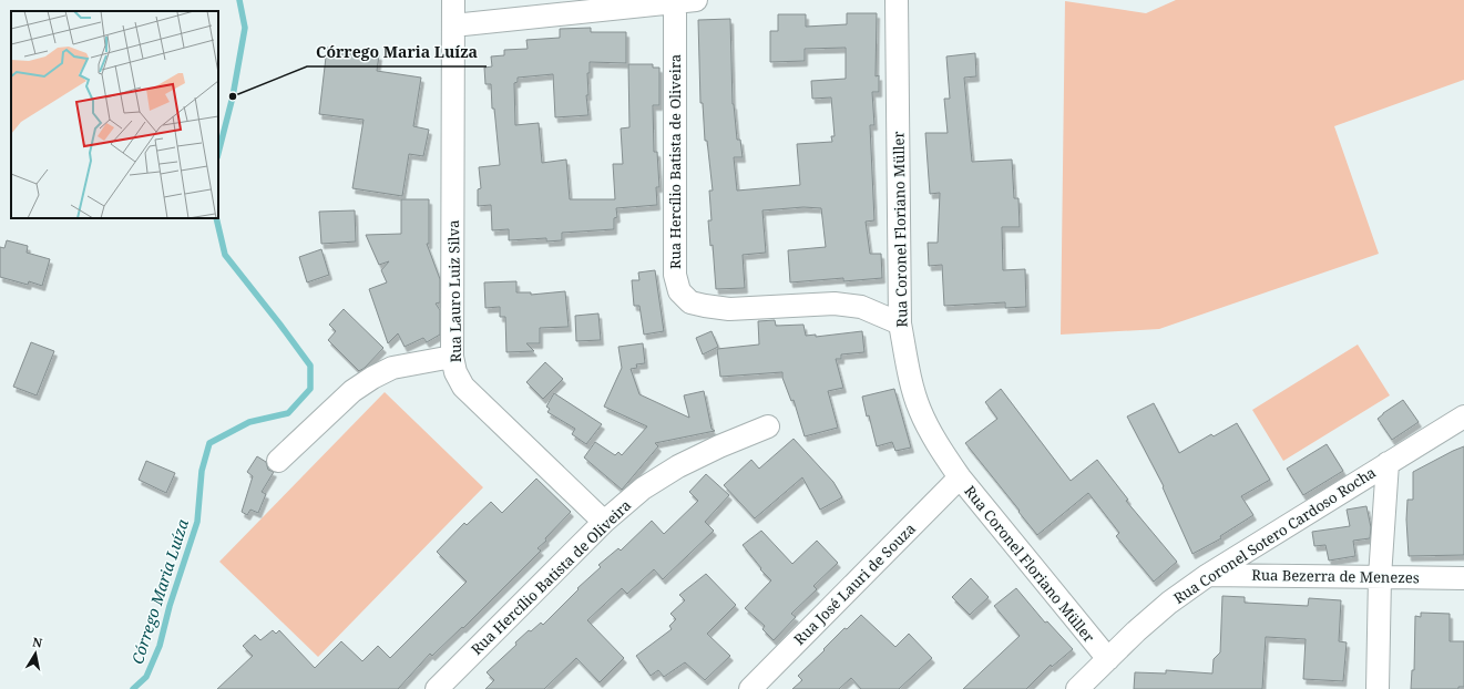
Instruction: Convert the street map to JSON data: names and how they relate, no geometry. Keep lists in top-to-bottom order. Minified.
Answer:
{"streets":{"street":["Rua Hercílio Batista de Oliveira","Rua Coronel Floriano Müller","Rua Lauro Luiz Silva","Rua Coronel Sotero Cardoso Rocha","Rua Bezerra de Menezes","Rua José Lauri de Souza"]},"crossings":[["Rua Hercílio Batista de Oliveira","Rua Coronel Floriano Müller"],["Rua Hercílio Batista de Oliveira","Rua Lauro Luiz Silva"],["Rua Coronel Floriano Müller","Rua Coronel Sotero Cardoso Rocha"],["Rua Coronel Floriano Müller","Rua José Lauri de Souza"],["Rua Coronel Sotero Cardoso Rocha","Rua Bezerra de Menezes"]],"water":["Córrego Maria Luíza"],"places":["Córrego Maria Luíza"],"north":"top"}
